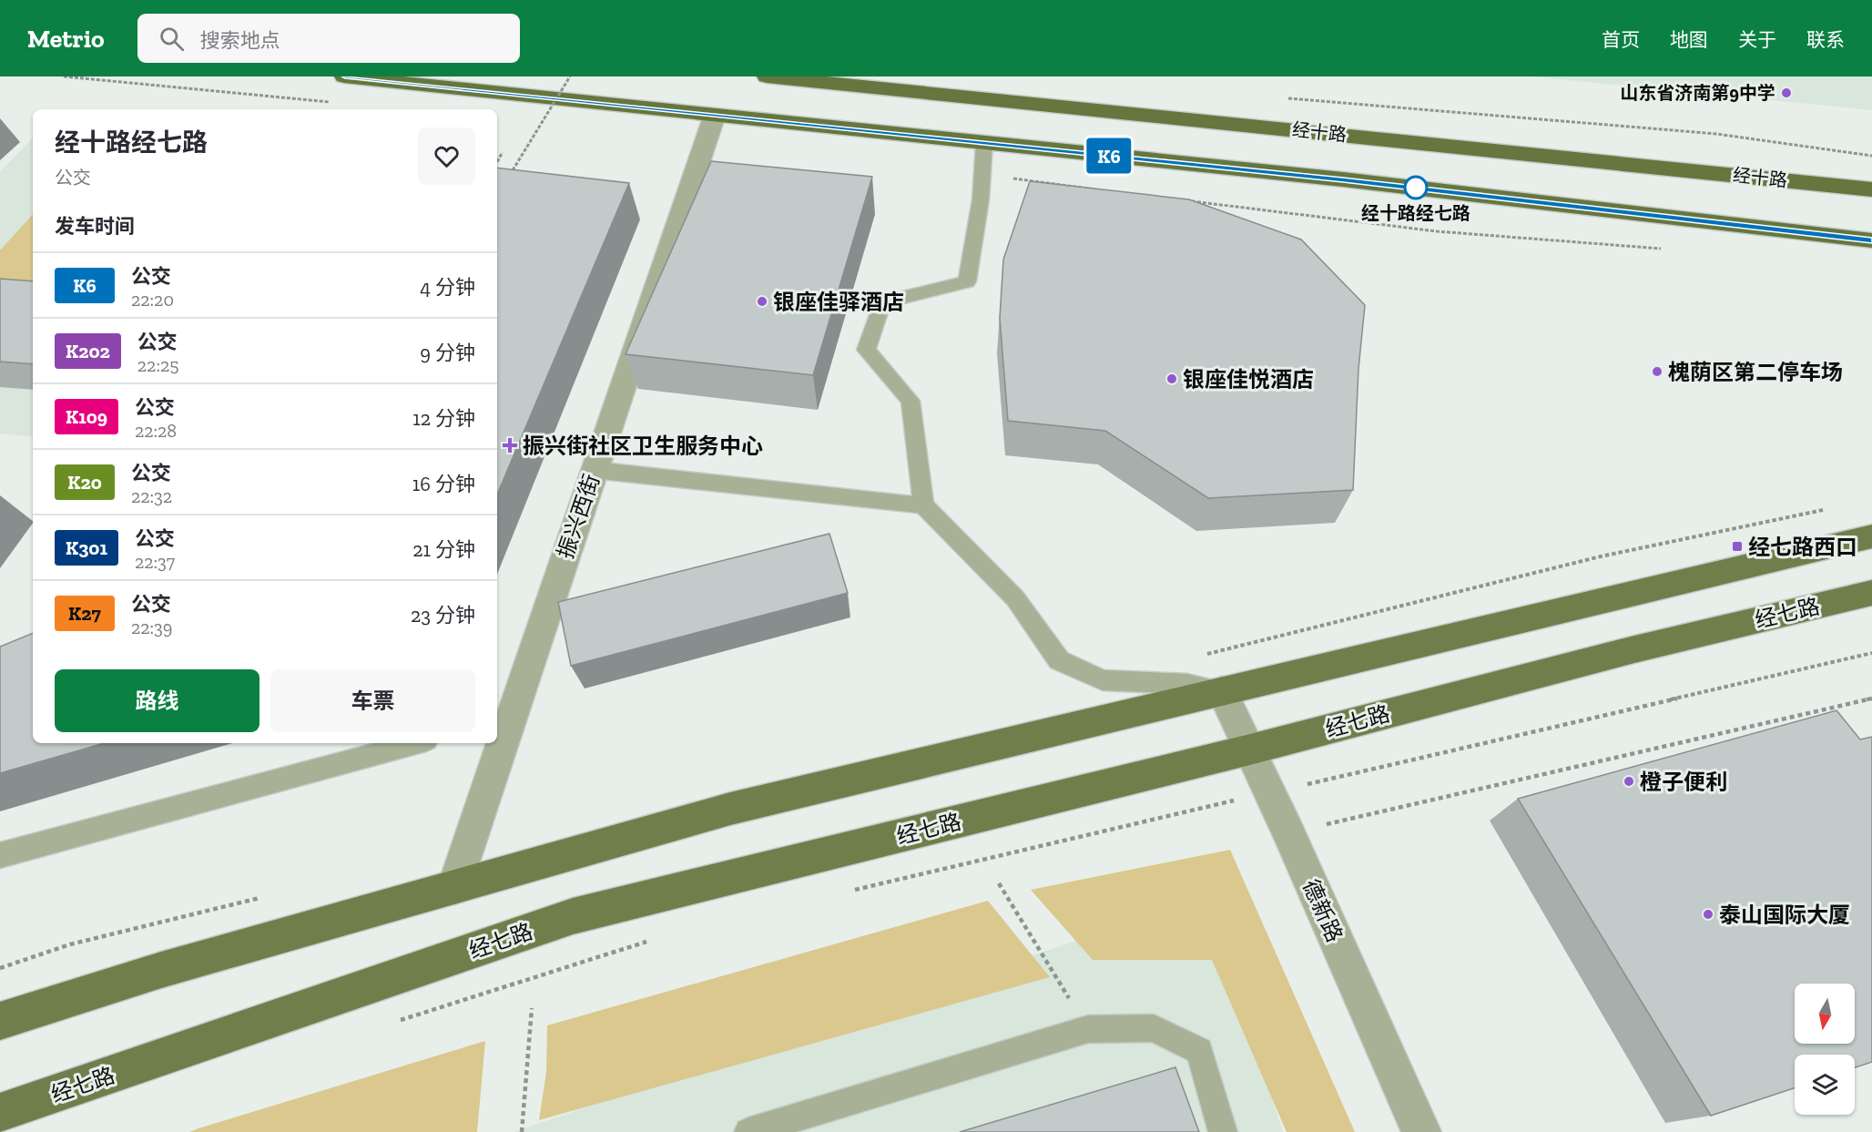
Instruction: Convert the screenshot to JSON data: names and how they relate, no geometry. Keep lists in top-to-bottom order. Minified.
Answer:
{"streets":{"highway":["经十路"],"main road":["经七路"],"street":["振兴西街","德新路"]},"crossings":[["经七路","德新路"]],"places":{"other":["山东省济南第9中学","经十路经七路","银座佳驿酒店","槐荫区第二停车场","银座佳悦酒店","橙子便利","泰山国际大厦"],"health":["振兴街社区卫生服务中心"],"transit":["经七路西口"]},"lines":["bus line K6"],"north":"bottom","page":{"header":"Metrio","search":"搜索地点","nav":["首页","地图","关于","联系"],"on_map":"K6","heading":[["经十路经七路","公交"],"发车时间"],"list":[{"mark":"K6","name":"公交","note":"22:20","value":"4 分钟"},{"mark":"K202","name":"公交","note":"22:25","value":"9 分钟"},{"mark":"K109","name":"公交","note":"22:28","value":"12 分钟"},{"mark":"K20","name":"公交","note":"22:32","value":"16 分钟"},{"mark":"K301","name":"公交","note":"22:37","value":"21 分钟"},{"mark":"K27","name":"公交","note":"22:39","value":"23 分钟"}],"buttons":["路线","车票"]}}
